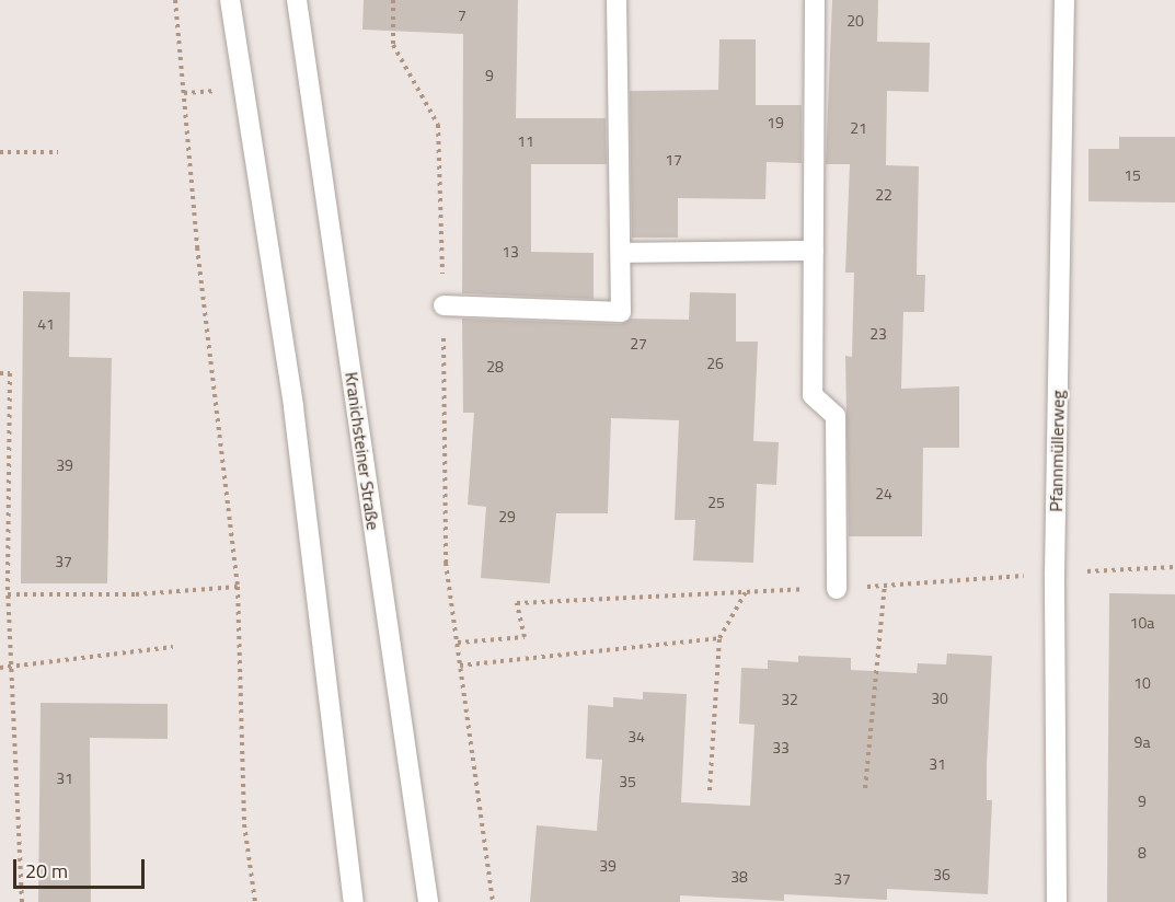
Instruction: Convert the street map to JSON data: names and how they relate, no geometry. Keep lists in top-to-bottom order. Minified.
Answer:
{"streets":{"main road":["Kranichsteiner Straße","Pfannmüllerweg"]},"house_numbers":["7","20","9","19","21","11","17","15","22","13","41","23","27","26","28","39","24","25","29","37","10a","10","30","32","34","9a","33","31","31","35","9","8","39","36","38","37"],"scale_bar":"20 m"}
